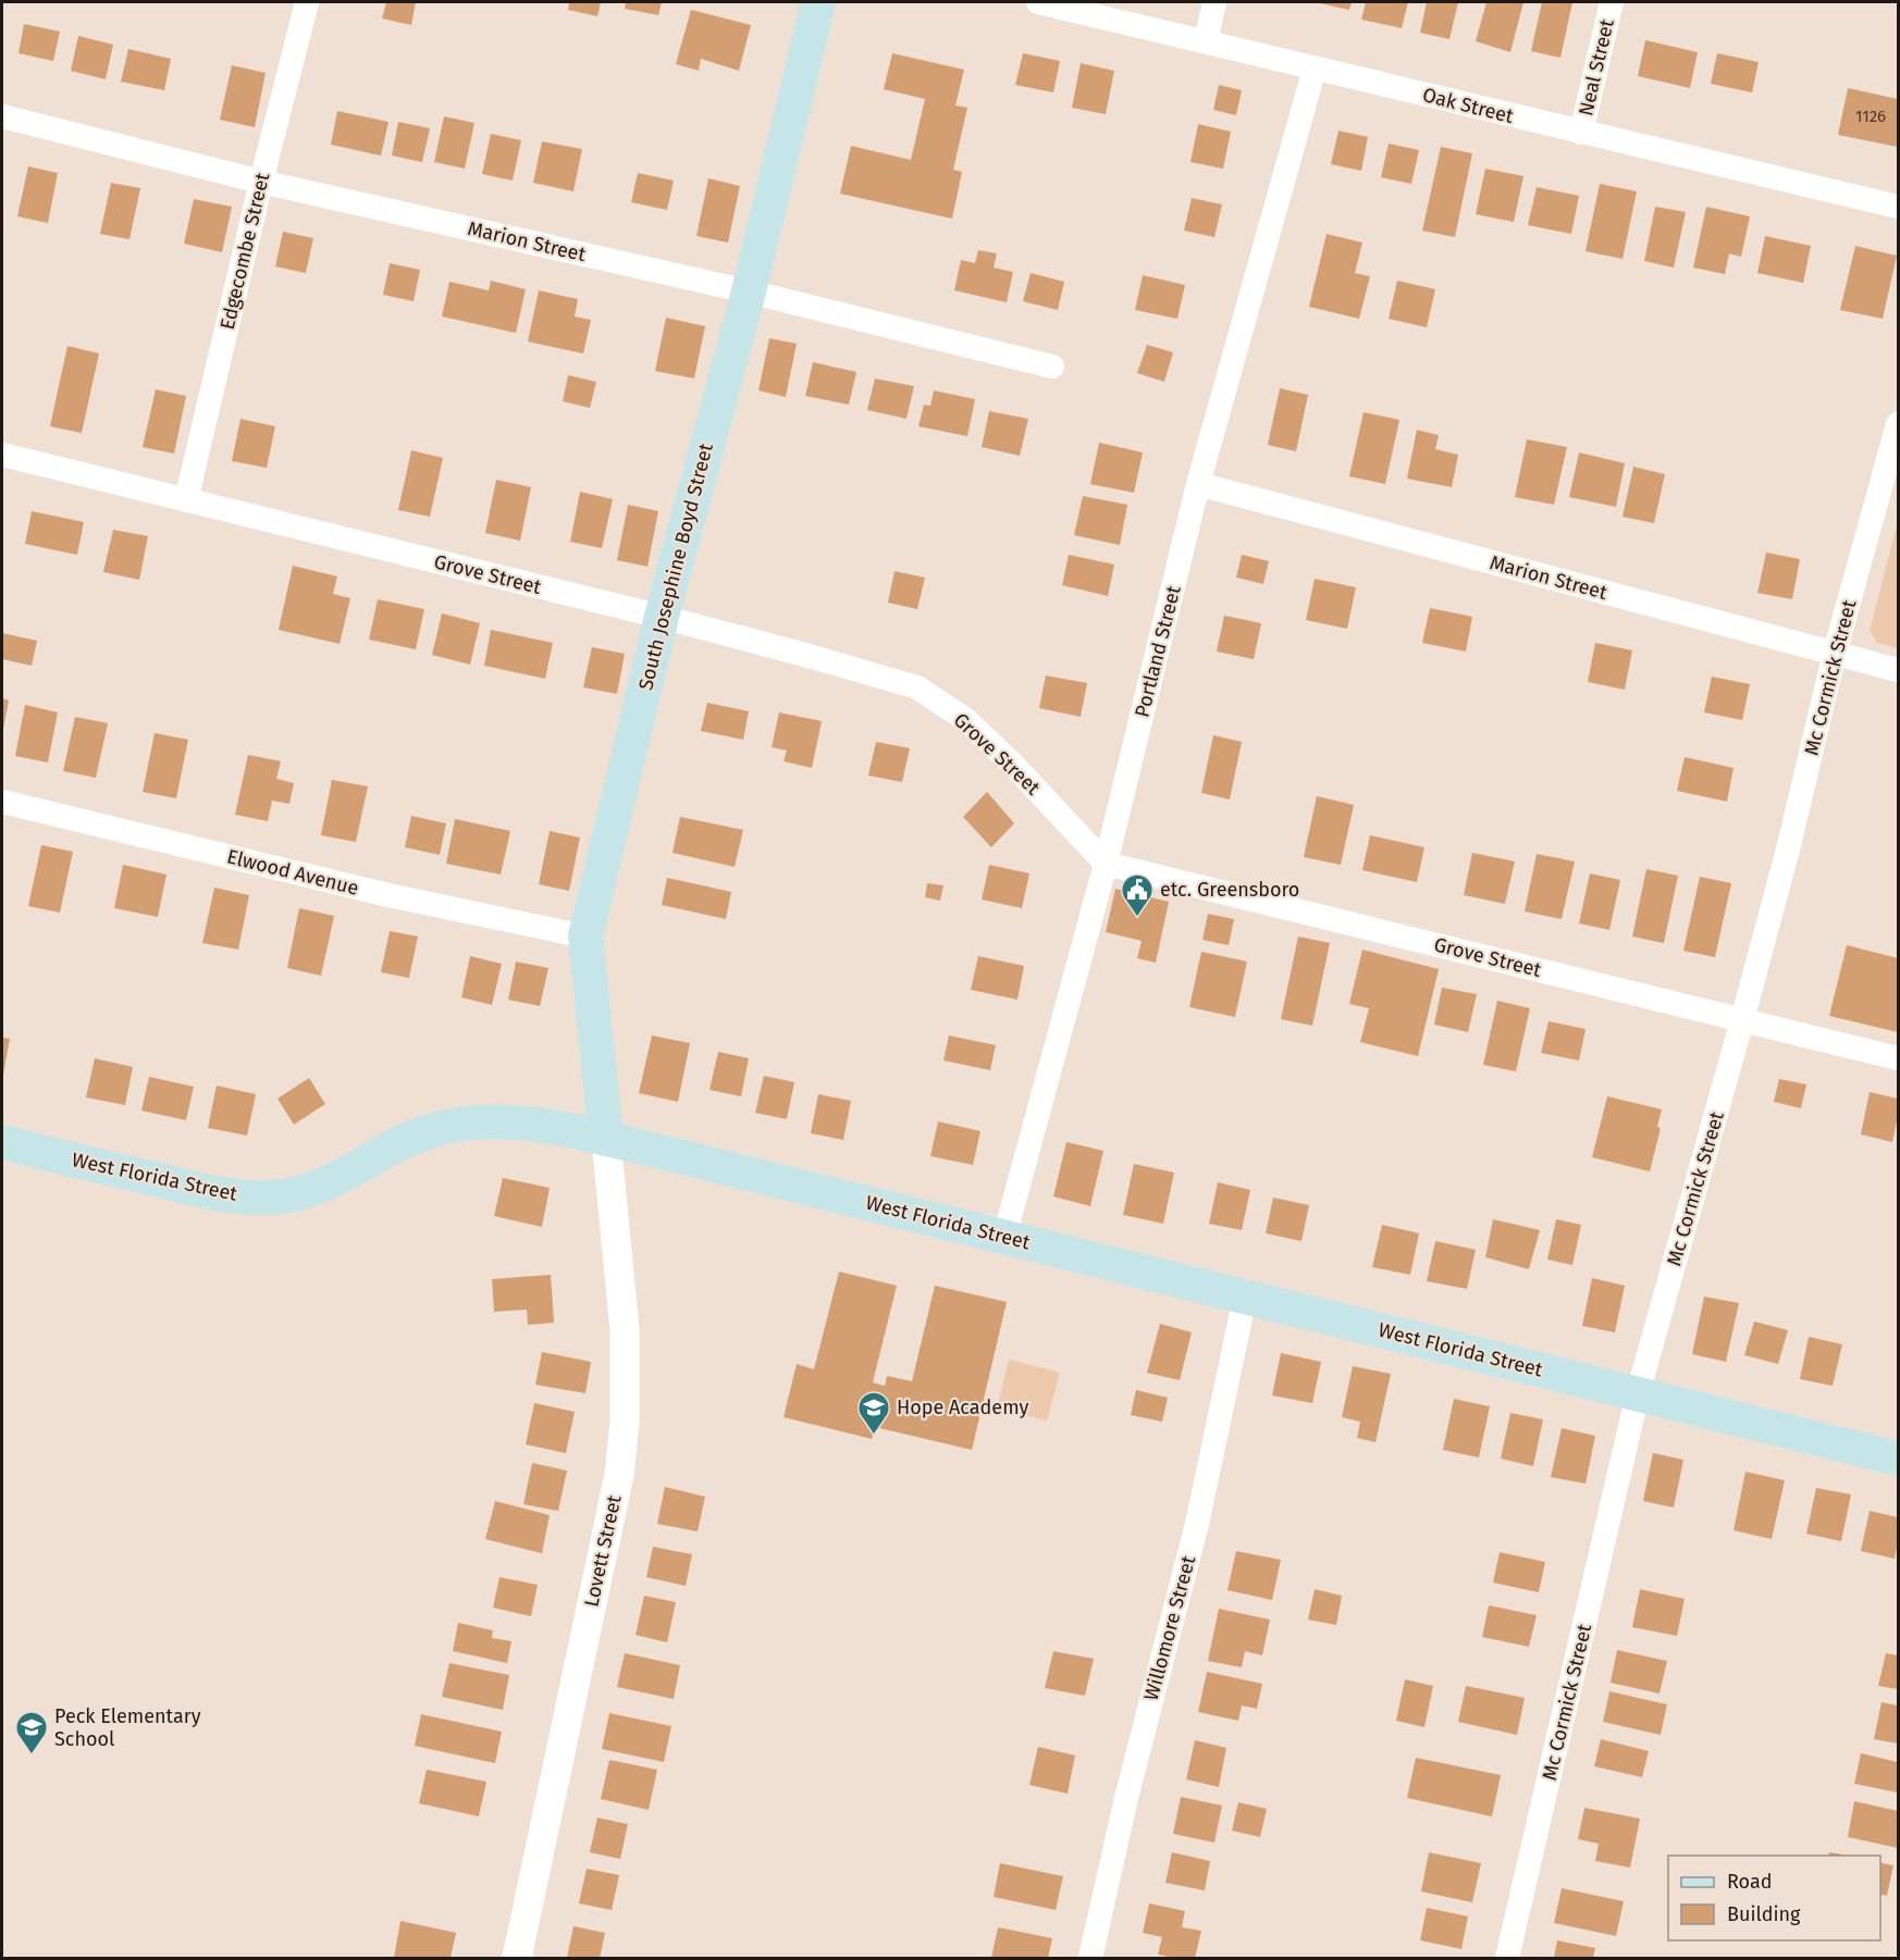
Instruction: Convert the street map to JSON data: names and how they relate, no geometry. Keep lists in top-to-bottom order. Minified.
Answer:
{"streets":{"main road":["South Josephine Boyd Street","West Florida Street"],"street":["Neal Street","Oak Street","Marion Street","Edgecombe Street","Grove Street","Portland Street","Mc Cormick Street","Elwood Avenue","Lovett Street","Willomore Street"]},"crossings":[["Neal Street","Oak Street"],["Oak Street","Portland Street"],["Marion Street","Edgecombe Street"],["Marion Street","South Josephine Boyd Street"],["Marion Street","Portland Street"],["Marion Street","Mc Cormick Street"],["Edgecombe Street","Grove Street"],["South Josephine Boyd Street","Grove Street"],["South Josephine Boyd Street","Elwood Avenue"],["South Josephine Boyd Street","West Florida Street"],["South Josephine Boyd Street","Lovett Street"],["Grove Street","Portland Street"],["Grove Street","Mc Cormick Street"],["Portland Street","West Florida Street"],["Mc Cormick Street","West Florida Street"],["West Florida Street","Lovett Street"],["West Florida Street","Willomore Street"]],"places":{"public building":["etc. Greensboro"],"school or university":["Hope Academy","Peck Elementary School"]},"house_numbers":["1126"],"legend":["Road","Building"]}
